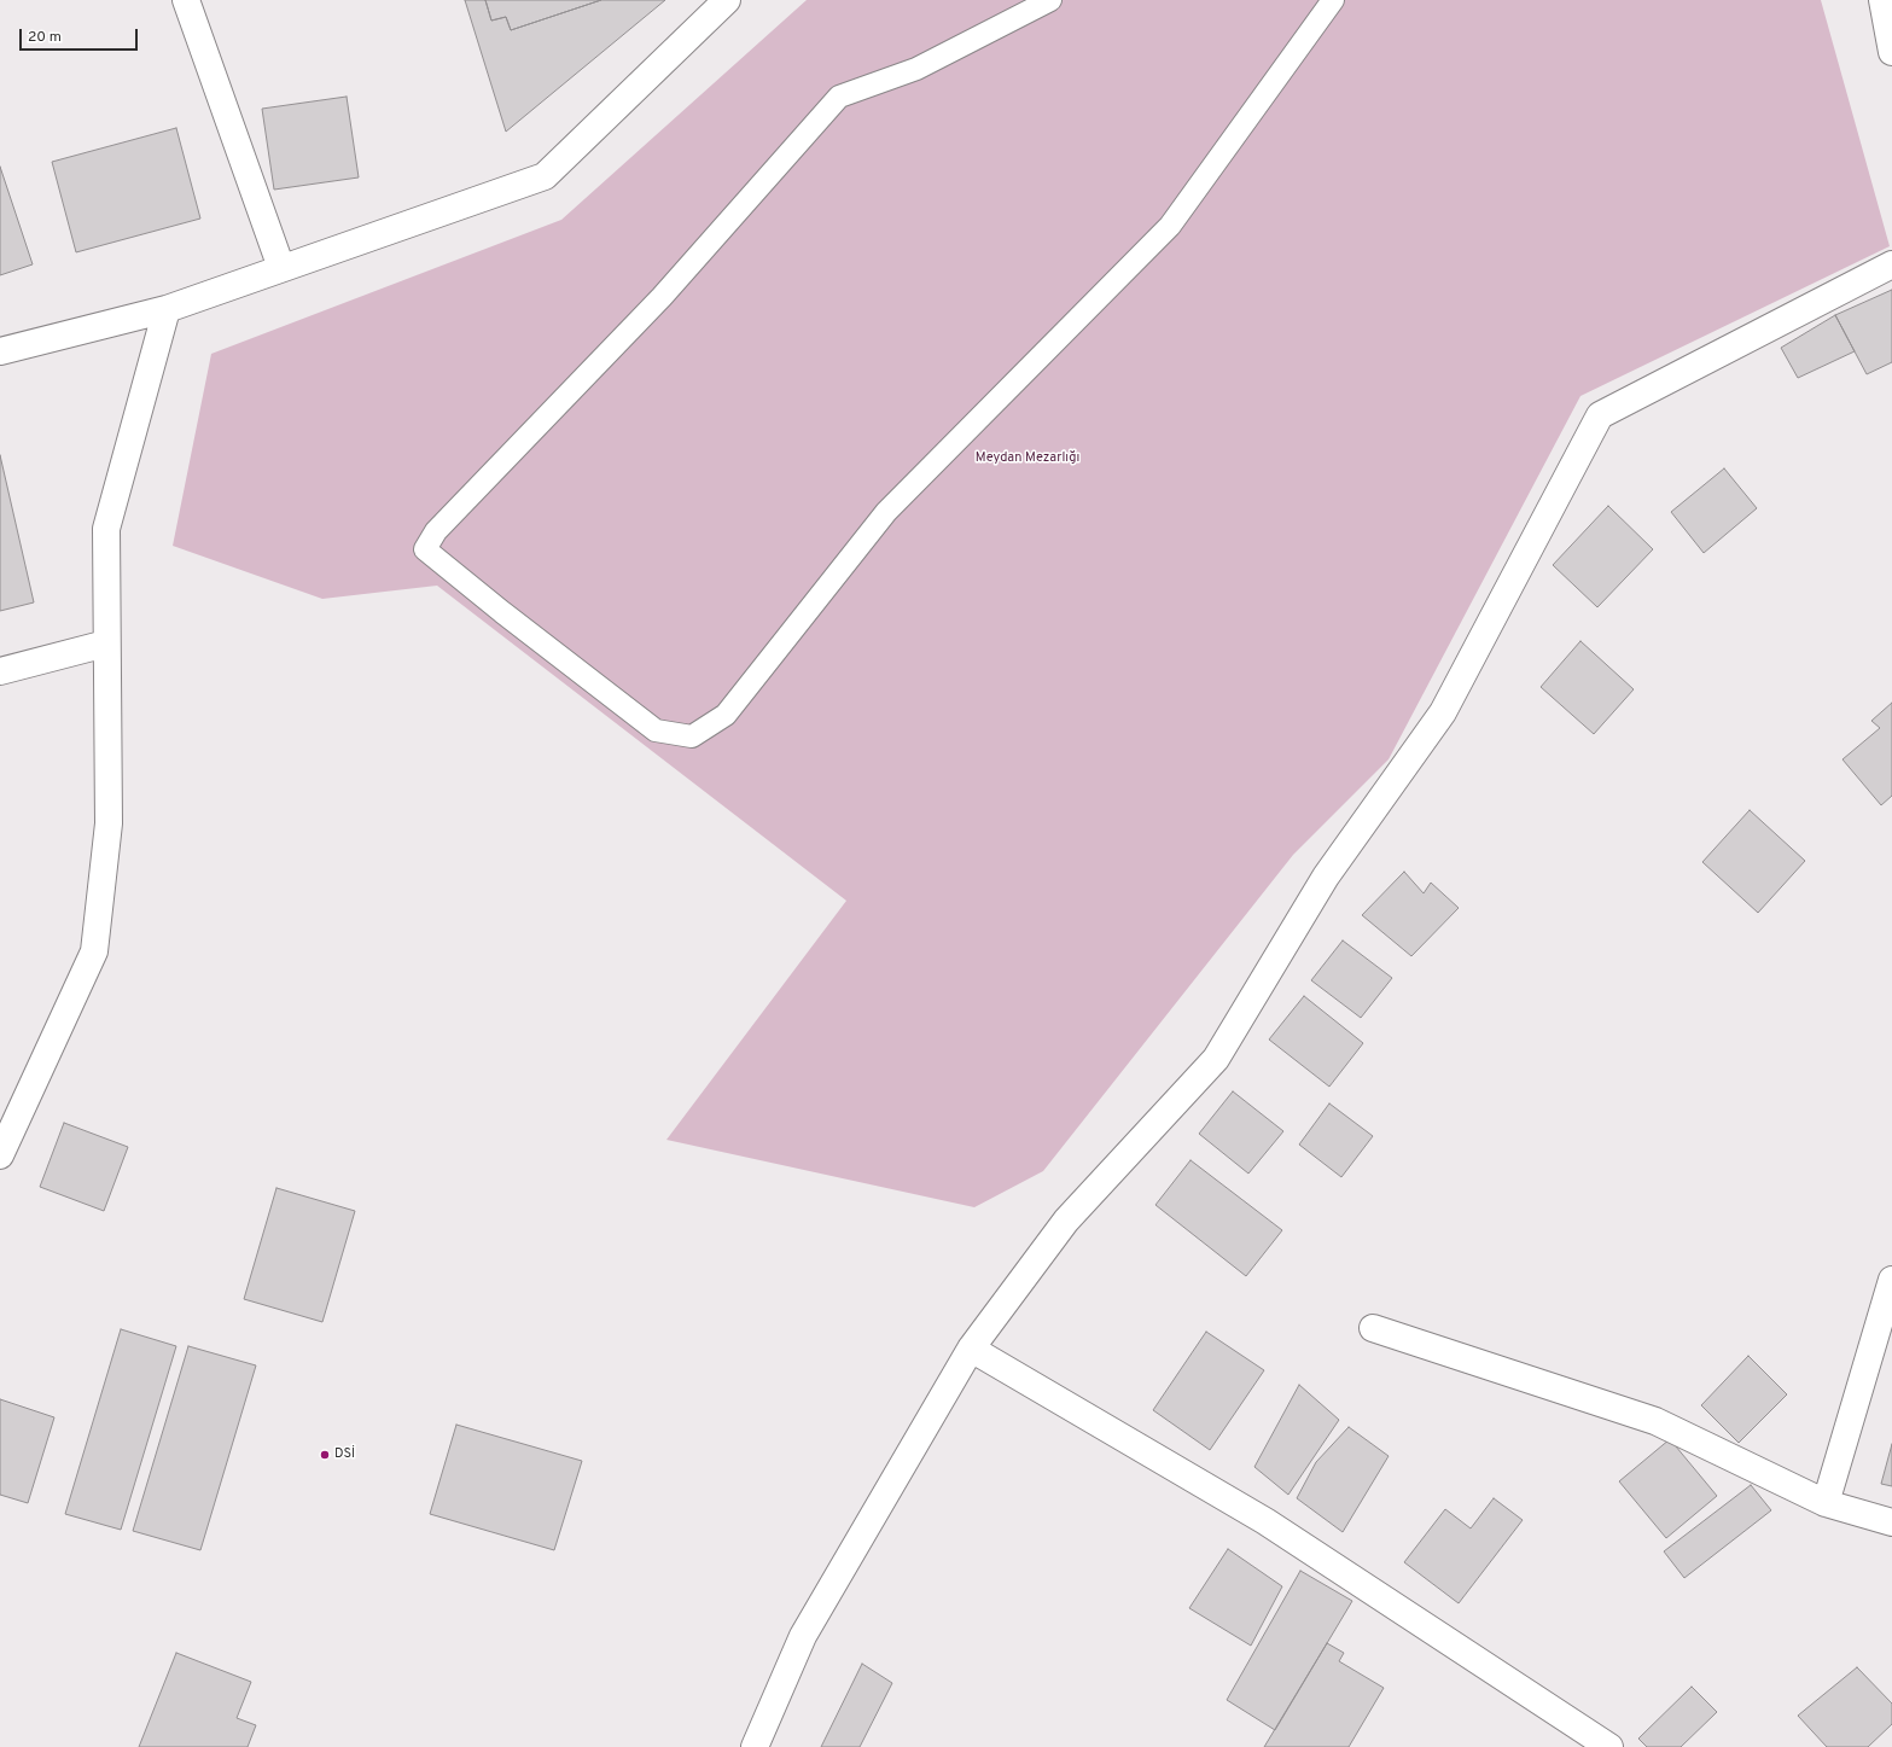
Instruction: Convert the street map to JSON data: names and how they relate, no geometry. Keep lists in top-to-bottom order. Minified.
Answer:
{"parks":["Meydan Mezarlığı"],"places":["DSİ"],"scale_bar":"20 m"}
